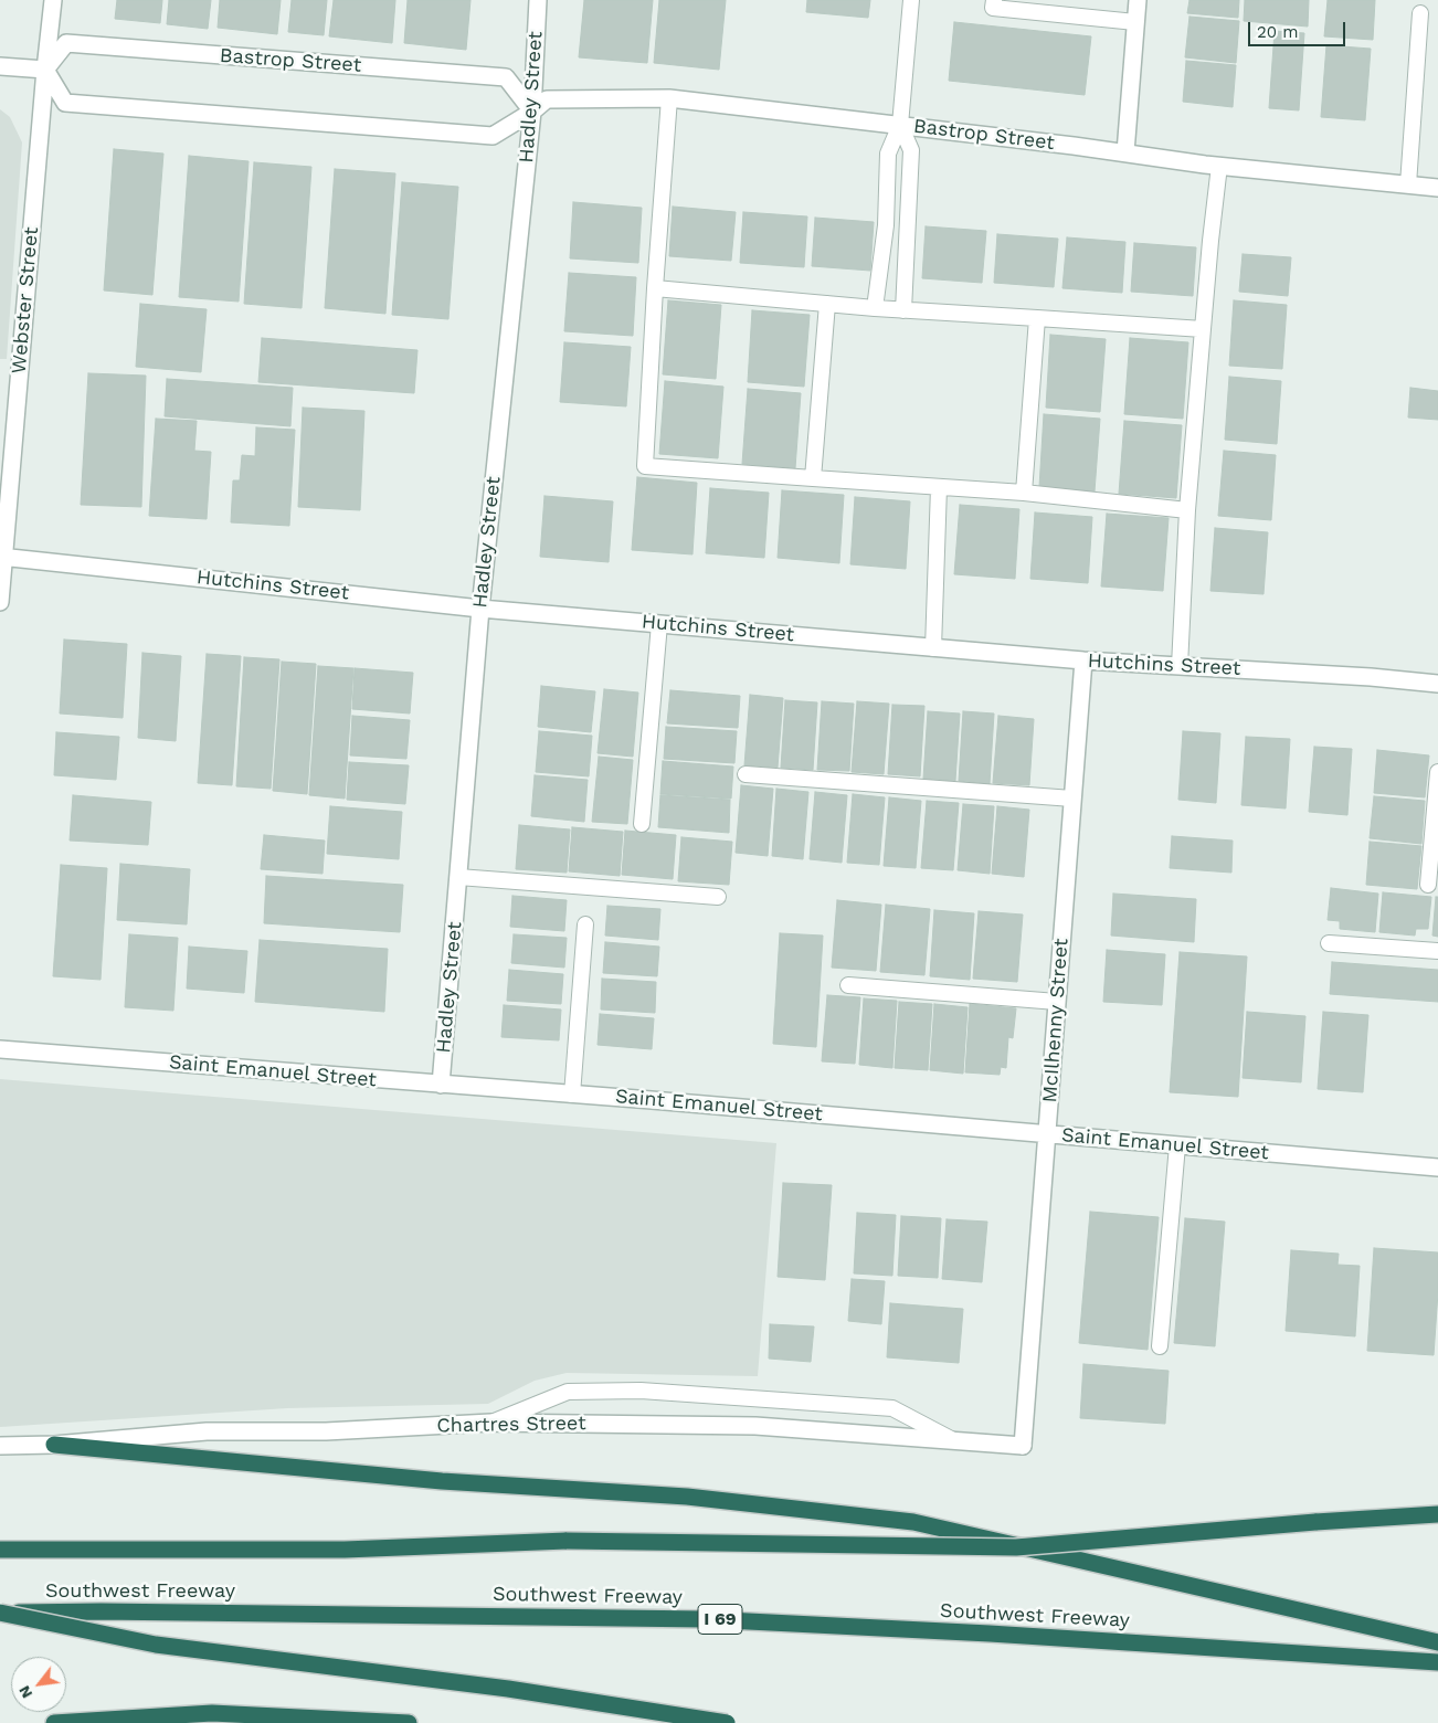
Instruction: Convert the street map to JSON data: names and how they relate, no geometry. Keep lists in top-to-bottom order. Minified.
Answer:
{"streets":{"highway":["Southwest Freeway","I 69"],"street":["Bastrop Street","Hadley Street","Webster Street","Hutchins Street","McIlhenny Street","Saint Emanuel Street","Chartres Street"]},"crossings":[["Bastrop Street","Hadley Street"],["Bastrop Street","Webster Street"],["Hadley Street","Hutchins Street"],["Hadley Street","Saint Emanuel Street"],["Webster Street","Hutchins Street"],["Hutchins Street","McIlhenny Street"],["McIlhenny Street","Saint Emanuel Street"],["McIlhenny Street","Chartres Street"]],"scale_bar":"20 m","north":"bottom left"}
